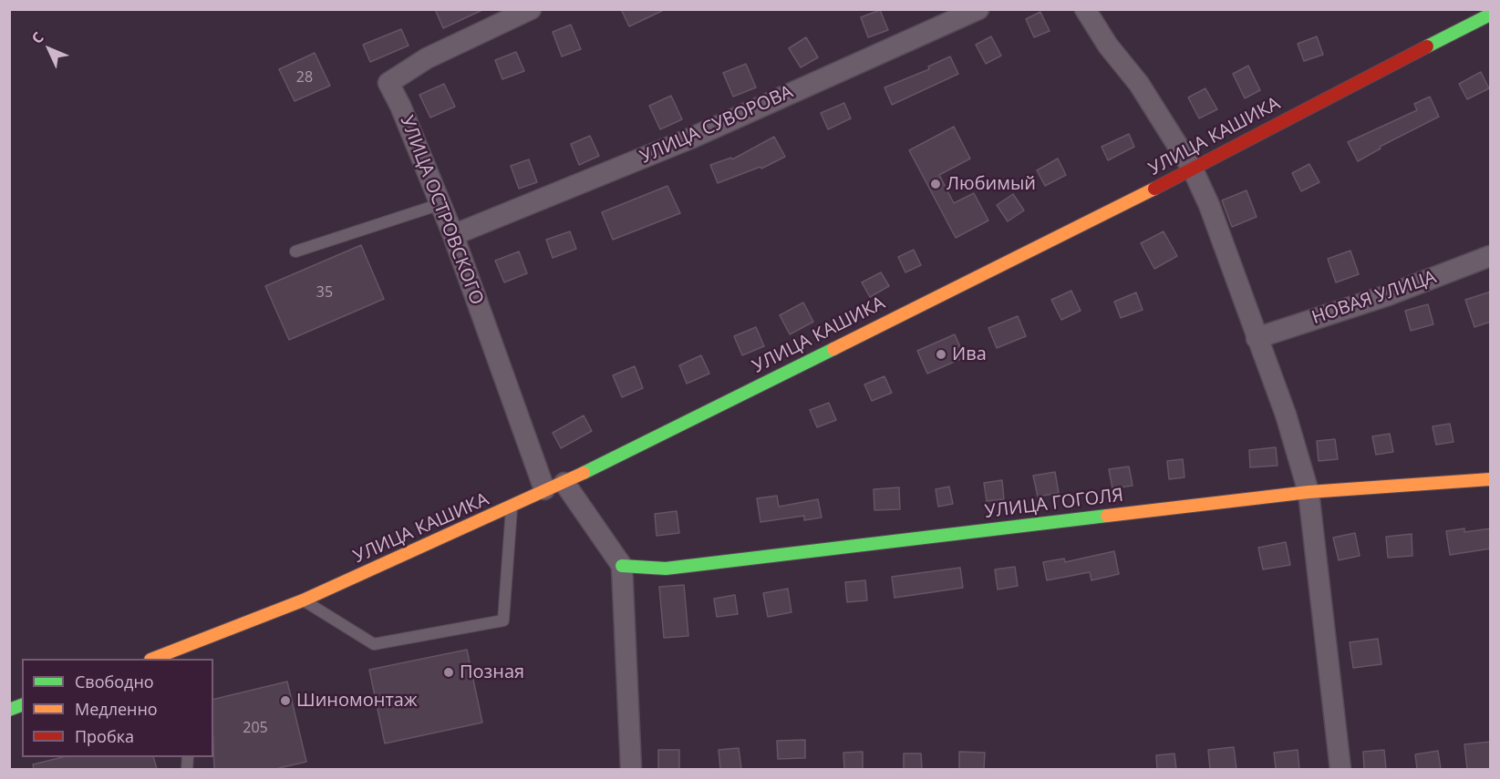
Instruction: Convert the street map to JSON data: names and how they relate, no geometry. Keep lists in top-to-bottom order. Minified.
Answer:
{"streets":{"main road":["УЛИЦА КАШИКА","УЛИЦА ГОГОЛЯ"],"street":["УЛИЦА СУВОРОВА","УЛИЦА ОСТРОВСКОГО","НОВАЯ УЛИЦА"]},"crossings":[["УЛИЦА СУВОРОВА","УЛИЦА ОСТРОВСКОГО"],["УЛИЦА КАШИКА","УЛИЦА ОСТРОВСКОГО"]],"places":["Любимый","Ива","Позная","Шиномонтаж"],"house_numbers":["28","35","205"],"legend":["Свободно","Медленно","Пробка"],"north":"top left"}
